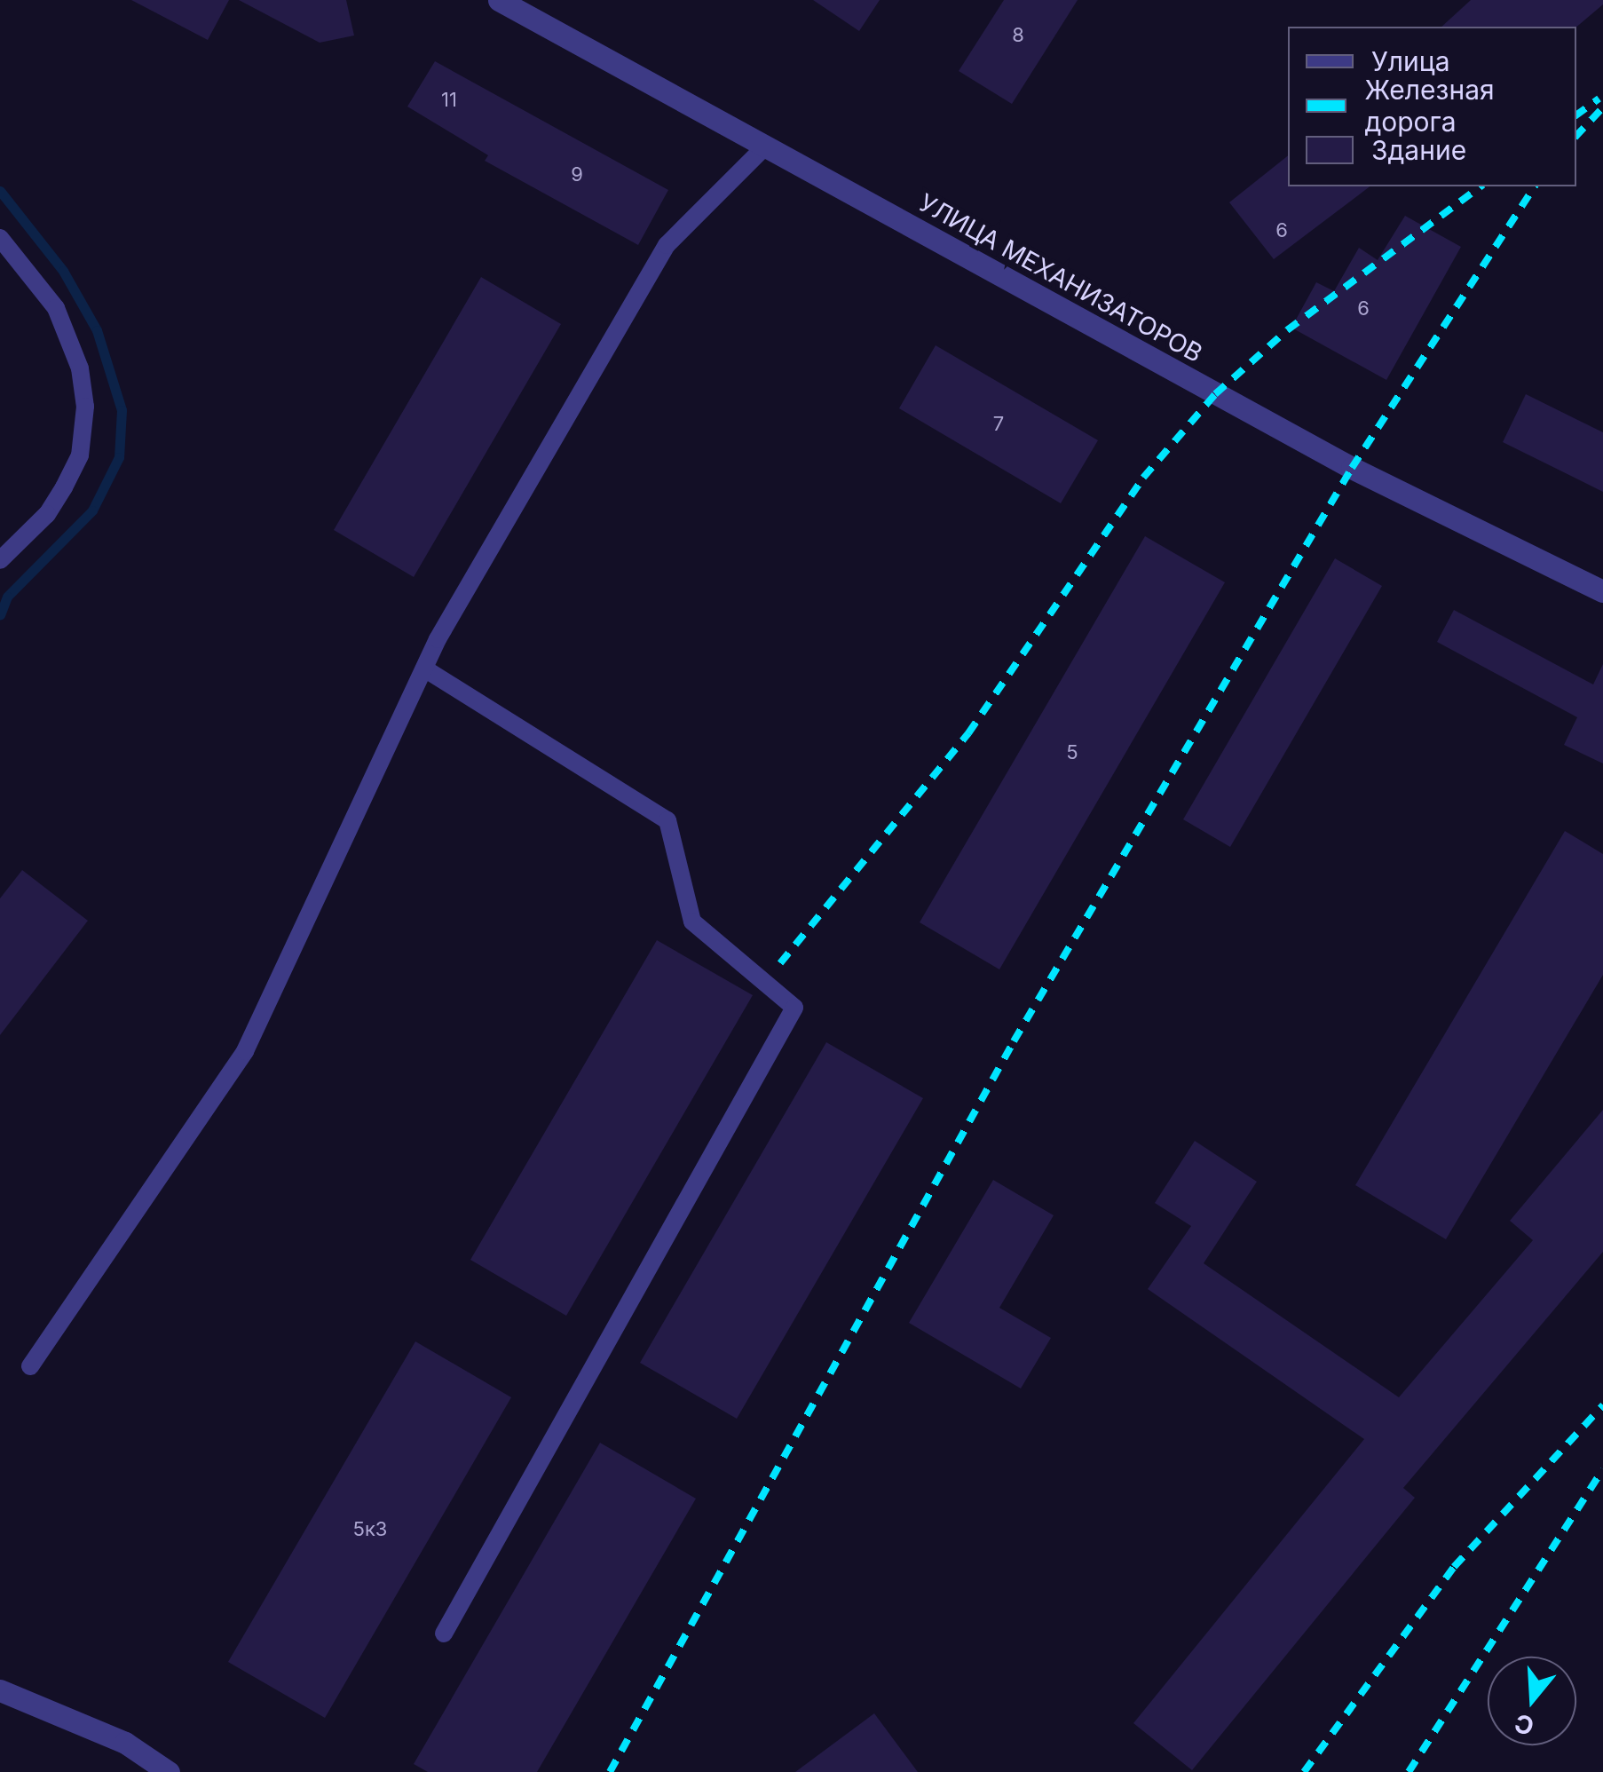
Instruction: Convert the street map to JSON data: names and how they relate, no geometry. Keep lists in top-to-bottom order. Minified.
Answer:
{"streets":{"street":["УЛИЦА МЕХАНИЗАТОРОВ"]},"house_numbers":["8","11","9","6","6","7","5","5к3"],"legend":["Улица","Железная дорога","Здание"],"north":"bottom"}
